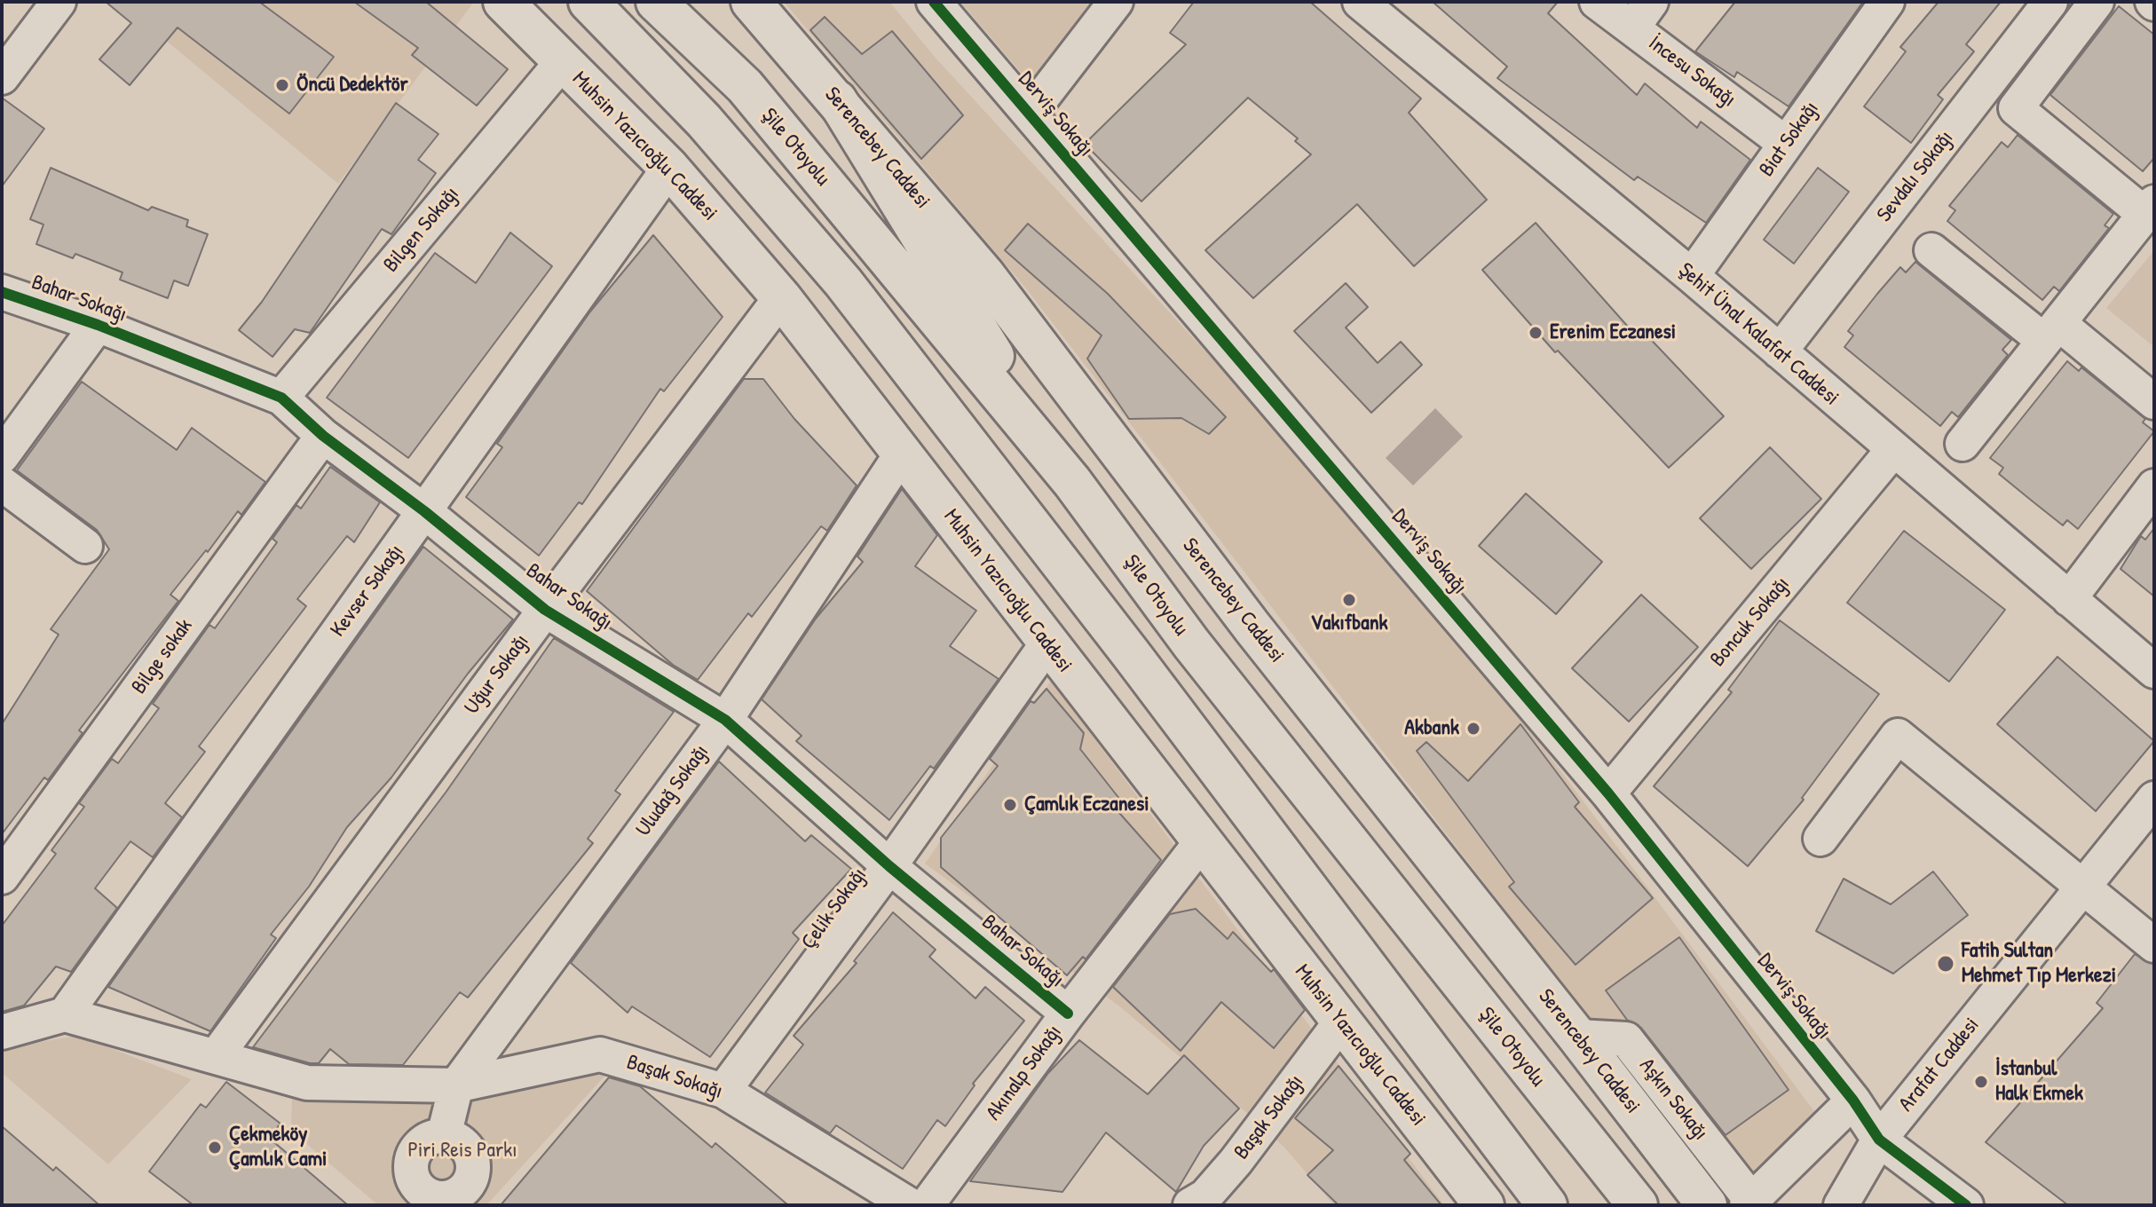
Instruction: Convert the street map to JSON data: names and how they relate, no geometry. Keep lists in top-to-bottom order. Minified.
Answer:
{"streets":{"main road":["Muhsin Yazıcıoğlu Caddesi","Şile Otoyolu","Serencebey Caddesi"],"street":["İncesu Sokağı","Derviş Sokağı","Biat Sokağı","Sevdalı Sokağı","Bilgen Sokağı","Bahar Sokağı","Şehit Ünal Kalafat Caddesi","Kevser Sokağı","Boncuk Sokağı","Bilge sokak","Uğur Sokağı","Uludağ Sokağı","Çelik Sokağı","Arafat Caddesi","Akınalp Sokağı","Başak Sokağı","Aşkın Sokağı"]},"crossings":[["İncesu Sokağı","Biat Sokağı"],["Derviş Sokağı","Boncuk Sokağı"],["Derviş Sokağı","Arafat Caddesi"],["Biat Sokağı","Şehit Ünal Kalafat Caddesi"],["Muhsin Yazıcıoğlu Caddesi","Bilgen Sokağı"],["Muhsin Yazıcıoğlu Caddesi","Kevser Sokağı"],["Muhsin Yazıcıoğlu Caddesi","Uğur Sokağı"],["Muhsin Yazıcıoğlu Caddesi","Uludağ Sokağı"],["Muhsin Yazıcıoğlu Caddesi","Çelik Sokağı"],["Muhsin Yazıcıoğlu Caddesi","Akınalp Sokağı"],["Muhsin Yazıcıoğlu Caddesi","Başak Sokağı"],["Serencebey Caddesi","Aşkın Sokağı"],["Sevdalı Sokağı","Şehit Ünal Kalafat Caddesi"],["Bilgen Sokağı","Bahar Sokağı"],["Bahar Sokağı","Kevser Sokağı"],["Bahar Sokağı","Bilge sokak"],["Bahar Sokağı","Uğur Sokağı"],["Bahar Sokağı","Uludağ Sokağı"],["Bahar Sokağı","Çelik Sokağı"],["Bahar Sokağı","Akınalp Sokağı"],["Şehit Ünal Kalafat Caddesi","Boncuk Sokağı"],["Kevser Sokağı","Başak Sokağı"],["Uğur Sokağı","Başak Sokağı"],["Uludağ Sokağı","Başak Sokağı"],["Çelik Sokağı","Başak Sokağı"]],"parks":["Piri Reis Parkı"],"places":["Öncü Dedektör","Erenim Eczanesi","Vakıfbank","Akbank","Çamlık Eczanesi","Fatih Sultan Mehmet Tıp Merkezi","İstanbul Halk Ekmek","Çekmeköy Çamlık Cami"]}
